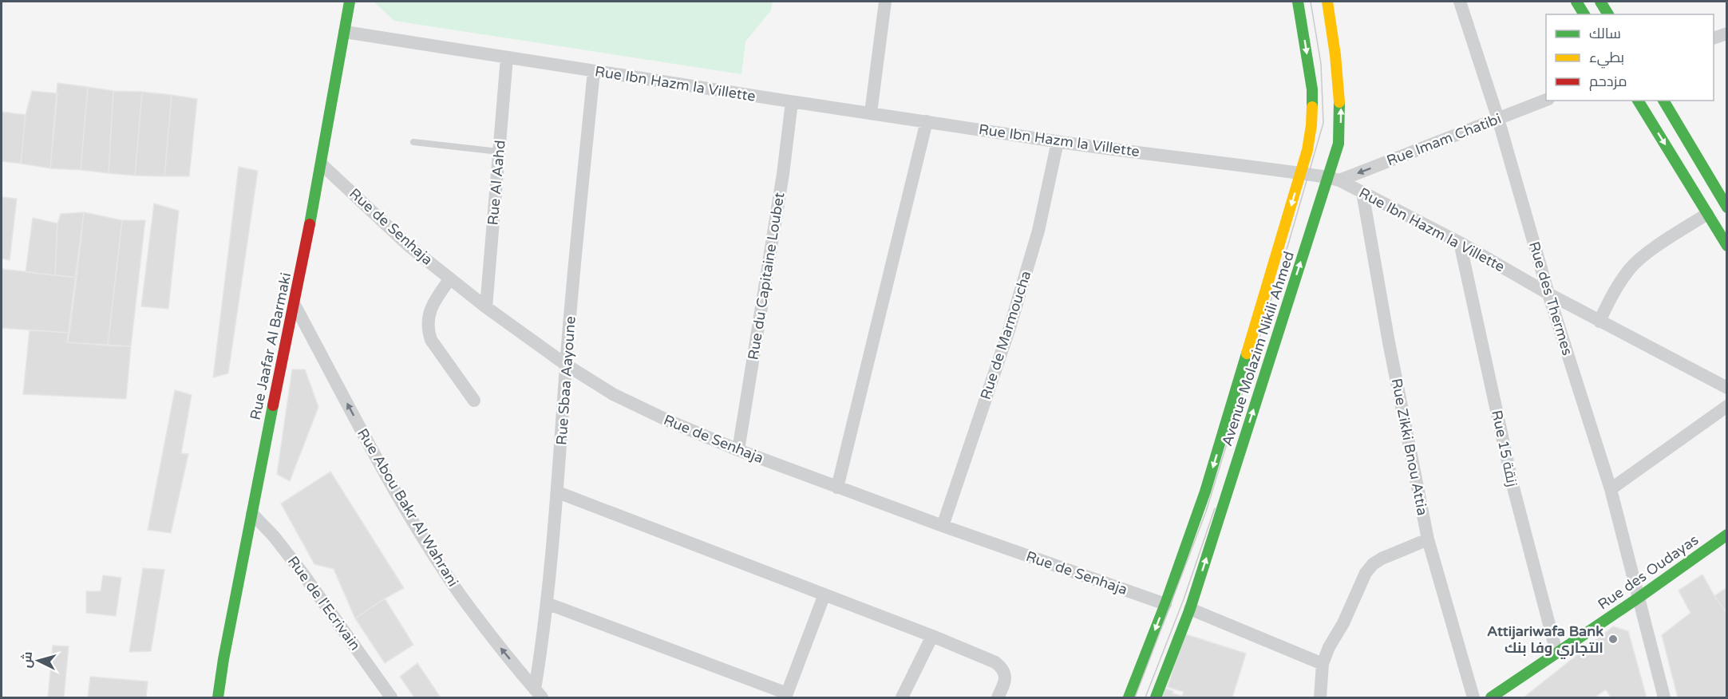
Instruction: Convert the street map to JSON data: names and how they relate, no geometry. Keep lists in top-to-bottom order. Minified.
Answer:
{"streets":{"street":["Rue Ibn Hazm la Villette","Rue Imam Chatibi","Rue Al Aahd","Rue de Senhaja","Rue du Capitaine Loubet","Rue des Thermes","Rue de Marmoucha","Rue Jaafar Al Barmaki","Avenue Molazim Nikili Ahmed","Rue Sbaa Aayoune","Rue Zikki Bnou Attia","Rue 15 زنقة","Rue Abou Bakr Al Wahrani","Rue des Oudayas","Rue de l'Ecrivain"]},"crossings":[["Rue Ibn Hazm la Villette","Rue Imam Chatibi"],["Rue Ibn Hazm la Villette","Rue Al Aahd"],["Rue Ibn Hazm la Villette","Rue du Capitaine Loubet"],["Rue Ibn Hazm la Villette","Rue des Thermes"],["Rue Ibn Hazm la Villette","Rue de Marmoucha"],["Rue Ibn Hazm la Villette","Rue Jaafar Al Barmaki"],["Rue Ibn Hazm la Villette","Avenue Molazim Nikili Ahmed"],["Rue Ibn Hazm la Villette","Rue Sbaa Aayoune"],["Rue Ibn Hazm la Villette","Rue Zikki Bnou Attia"],["Rue Ibn Hazm la Villette","Rue 15 زنقة"],["Rue Imam Chatibi","Rue des Thermes"],["Rue Imam Chatibi","Avenue Molazim Nikili Ahmed"],["Rue Al Aahd","Rue de Senhaja"],["Rue de Senhaja","Rue du Capitaine Loubet"],["Rue de Senhaja","Rue de Marmoucha"],["Rue de Senhaja","Rue Jaafar Al Barmaki"],["Rue de Senhaja","Avenue Molazim Nikili Ahmed"],["Rue de Senhaja","Rue Sbaa Aayoune"],["Rue des Thermes","Rue des Oudayas"],["Rue Jaafar Al Barmaki","Rue Abou Bakr Al Wahrani"],["Rue Jaafar Al Barmaki","Rue de l'Ecrivain"],["Rue Sbaa Aayoune","Rue Abou Bakr Al Wahrani"],["Rue 15 زنقة","Rue des Oudayas"]],"one_way":["Rue Imam Chatibi","Rue Abou Bakr Al Wahrani"],"places":["Attijariwafa Bank التجاري وفا بنك"],"legend":["سالك","بطيء","مزدحم"],"north":"left"}
